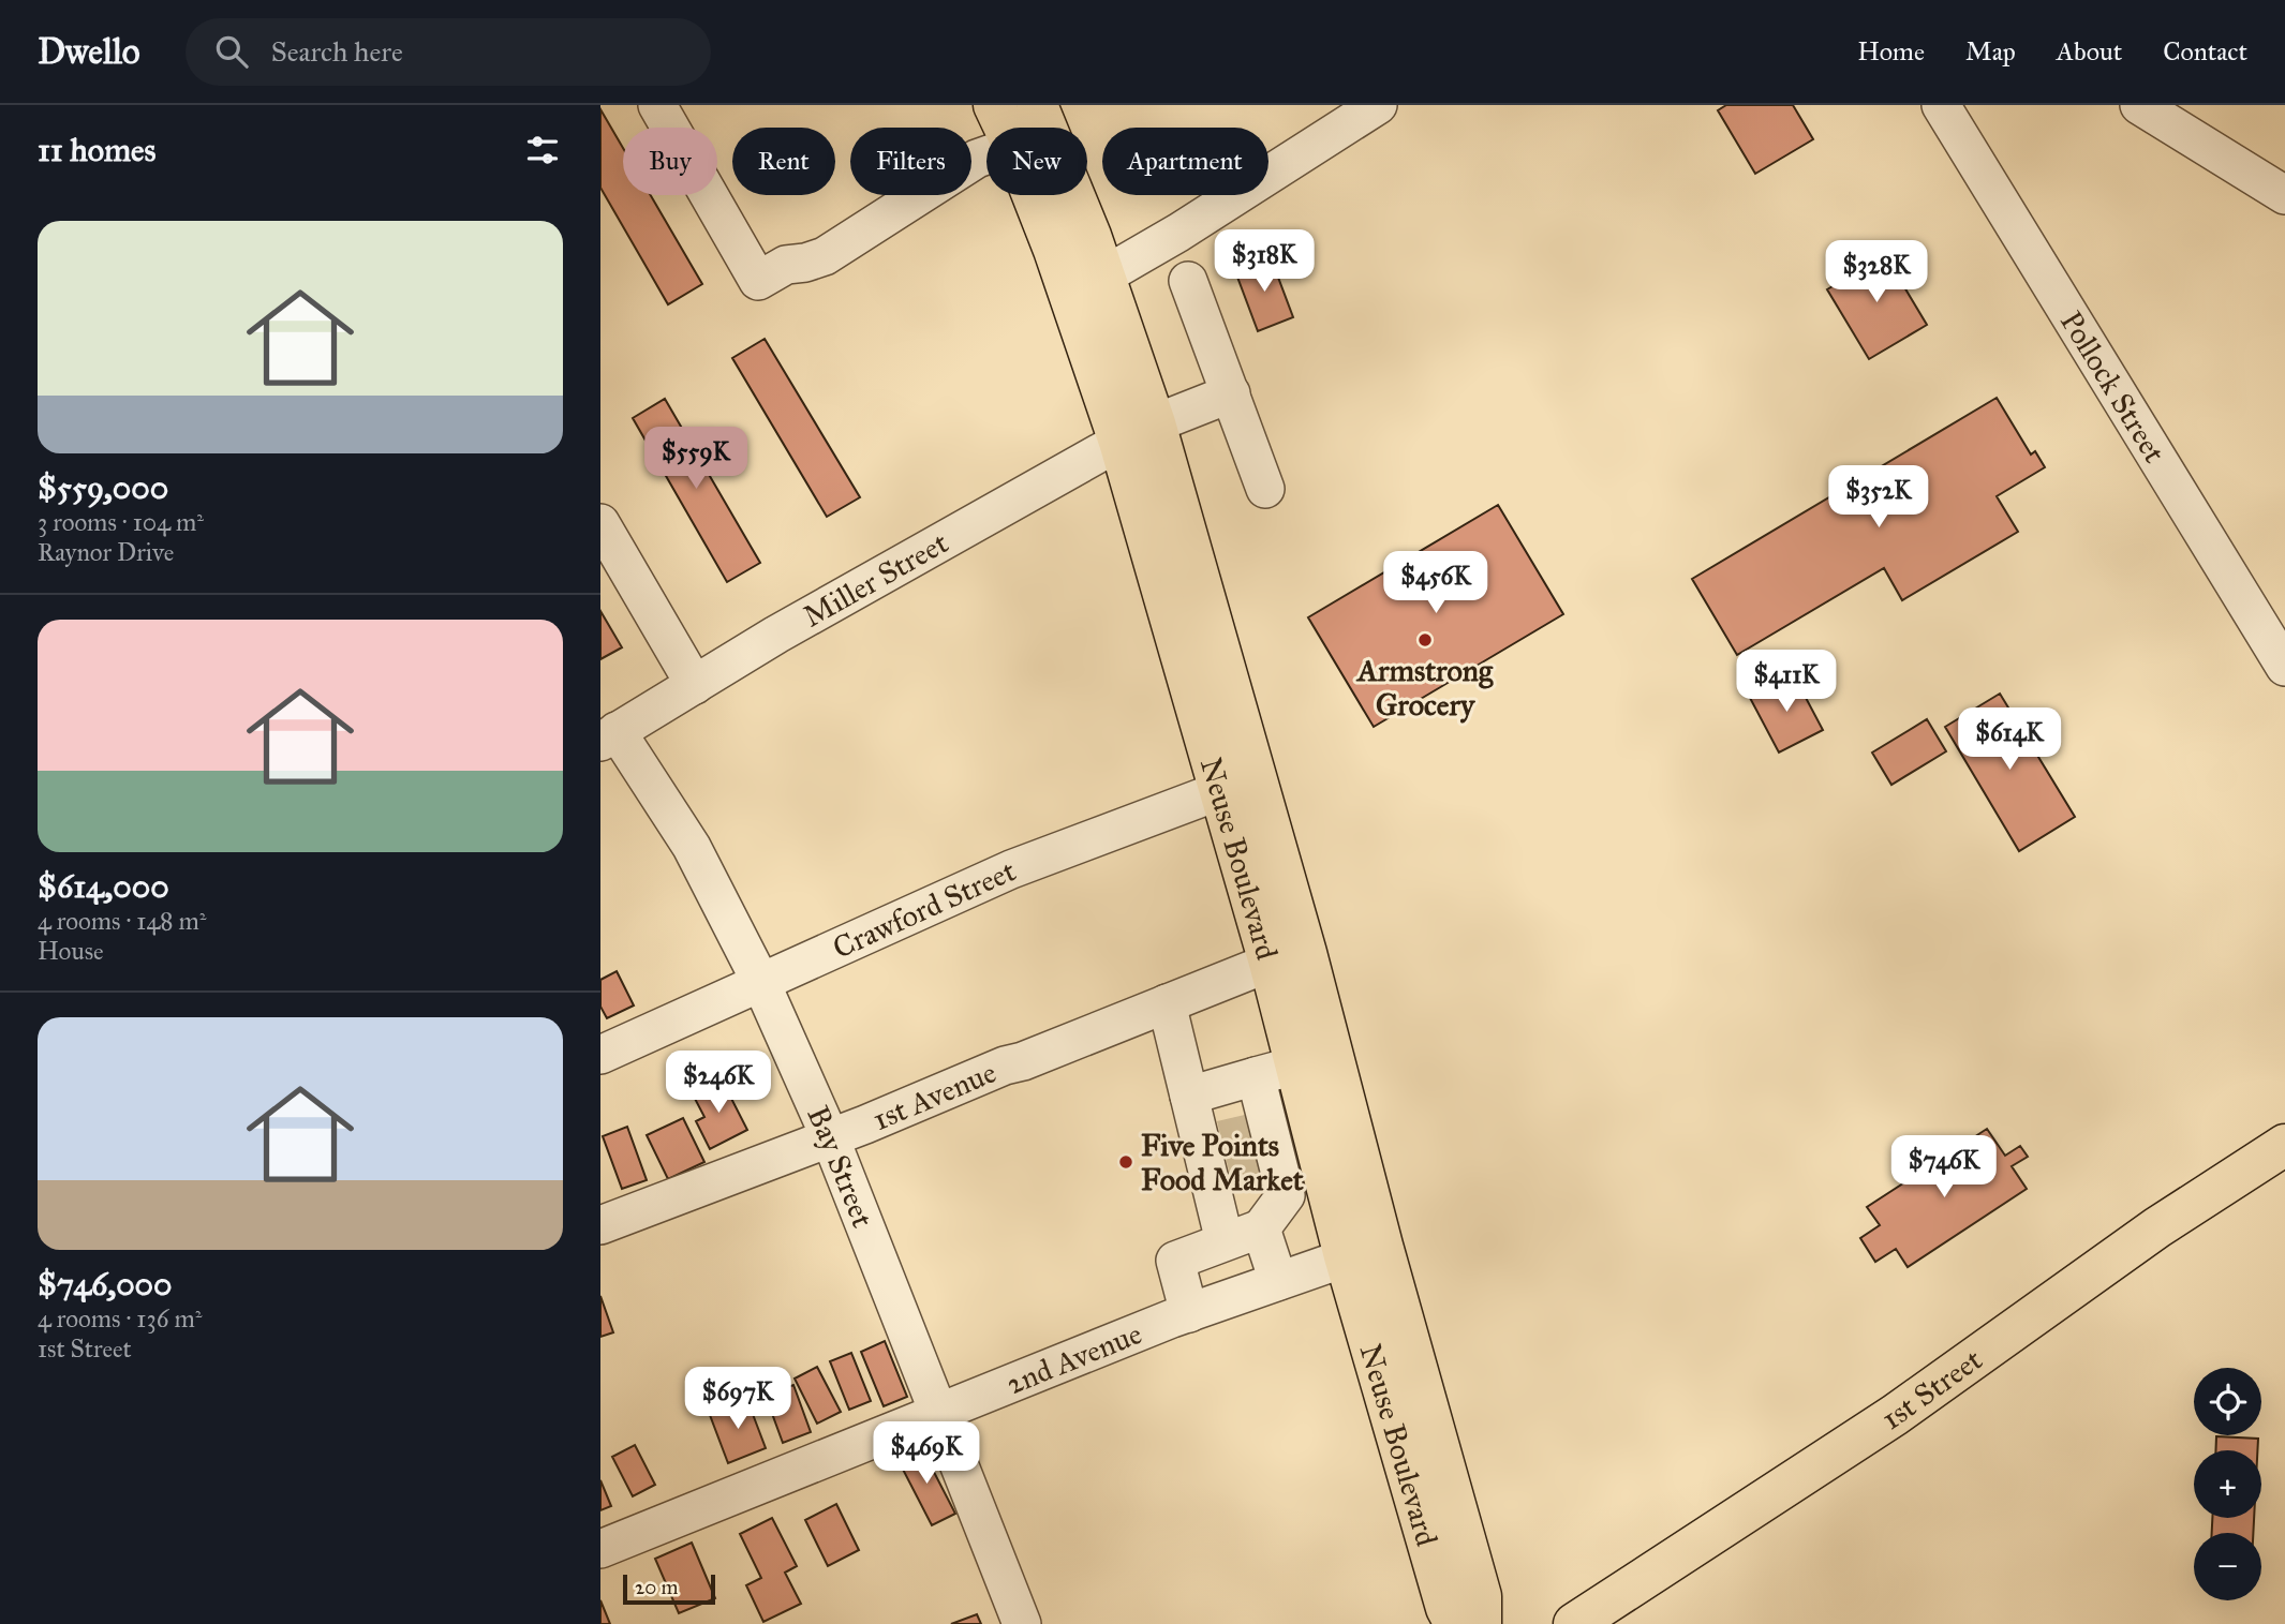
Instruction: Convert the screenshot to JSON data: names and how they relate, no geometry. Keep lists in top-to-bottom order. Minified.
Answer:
{"streets":{"main road":["Neuse Boulevard","1st Street"],"street":["Pollock Street","Miller Street","Crawford Street","1st Avenue","Bay Street","2nd Avenue"]},"crossings":[["Miller Street","Neuse Boulevard"],["Miller Street","Bay Street"],["Neuse Boulevard","Crawford Street"],["Neuse Boulevard","1st Avenue"],["Neuse Boulevard","2nd Avenue"],["Crawford Street","Bay Street"],["1st Avenue","Bay Street"],["Bay Street","2nd Avenue"]],"places":["Armstrong Grocery","Five Points Food Market"],"scale_bar":"20 m","page":{"header":"Dwello","search":"Search here","nav":["Home","Map","About","Contact"],"heading":"11 homes","chip":["Buy","Rent","Filters","New","Apartment"],"list":[{"name":"$559,000","note":"3 rooms · 104 m² · Raynor Drive"},{"name":"$614,000","note":"4 rooms · 148 m² · House"},{"name":"$746,000","note":"4 rooms · 136 m² · 1st Street"}],"price":["$318K","$328K","$559K","$352K","$456K","$411K","$614K","$246K","$746K","$697K","$469K"],"map_buttons":["+","−"],"scale":"20 m"}}
